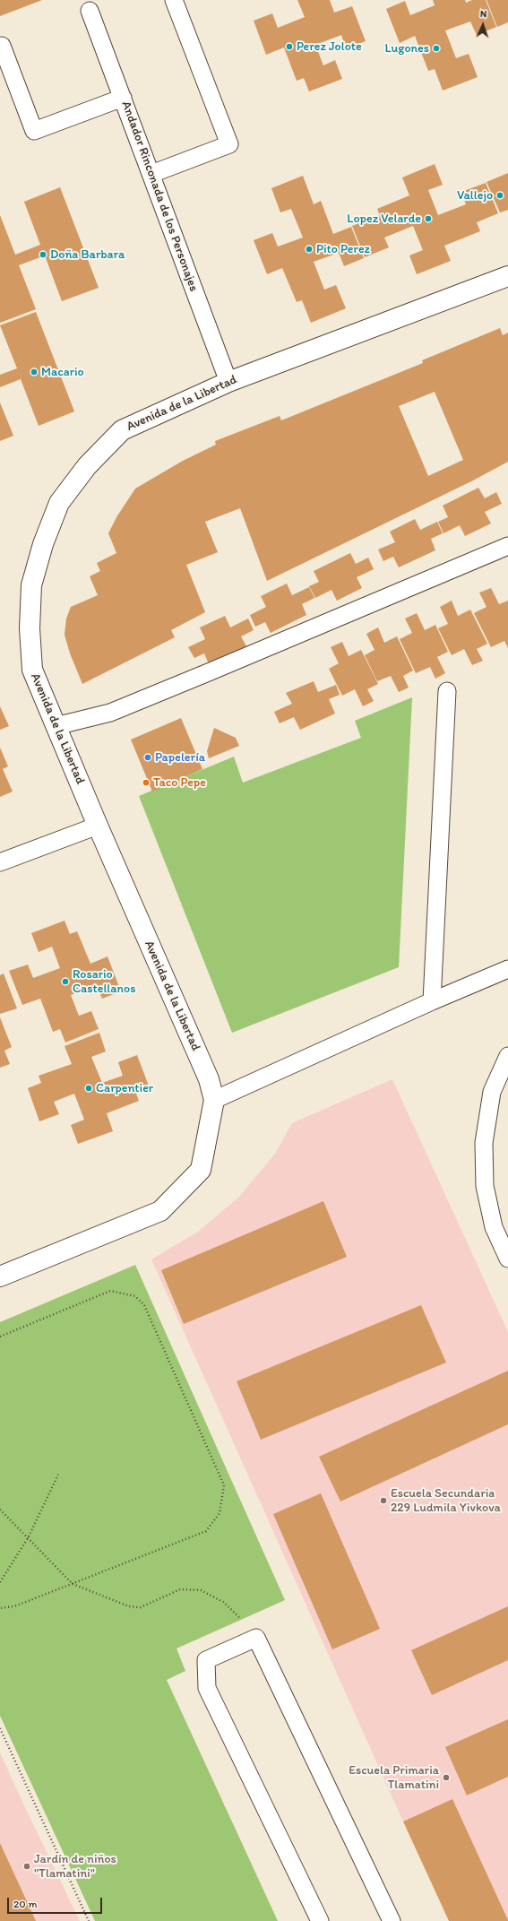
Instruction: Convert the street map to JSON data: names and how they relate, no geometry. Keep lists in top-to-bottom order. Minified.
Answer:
{"streets":{"street":["Avenida de la Libertad"],"lane":["Andador Rinconada de los Personajes"]},"crossings":[["Andador Rinconada de los Personajes","Avenida de la Libertad"]],"places":["Perez Jolote","Lugones","Vallejo","Lopez Velarde","Pito Perez","Doña Barbara","Macario","Papelería","Taco Pepe","Rosario Castellanos","Carpentier","Escuela Secundaria 229 Ludmila Yivkova","Escuela Primaria Tlamatini","Jardín de niños \"Tlamatini\""],"scale_bar":"20 m","north":"top"}
